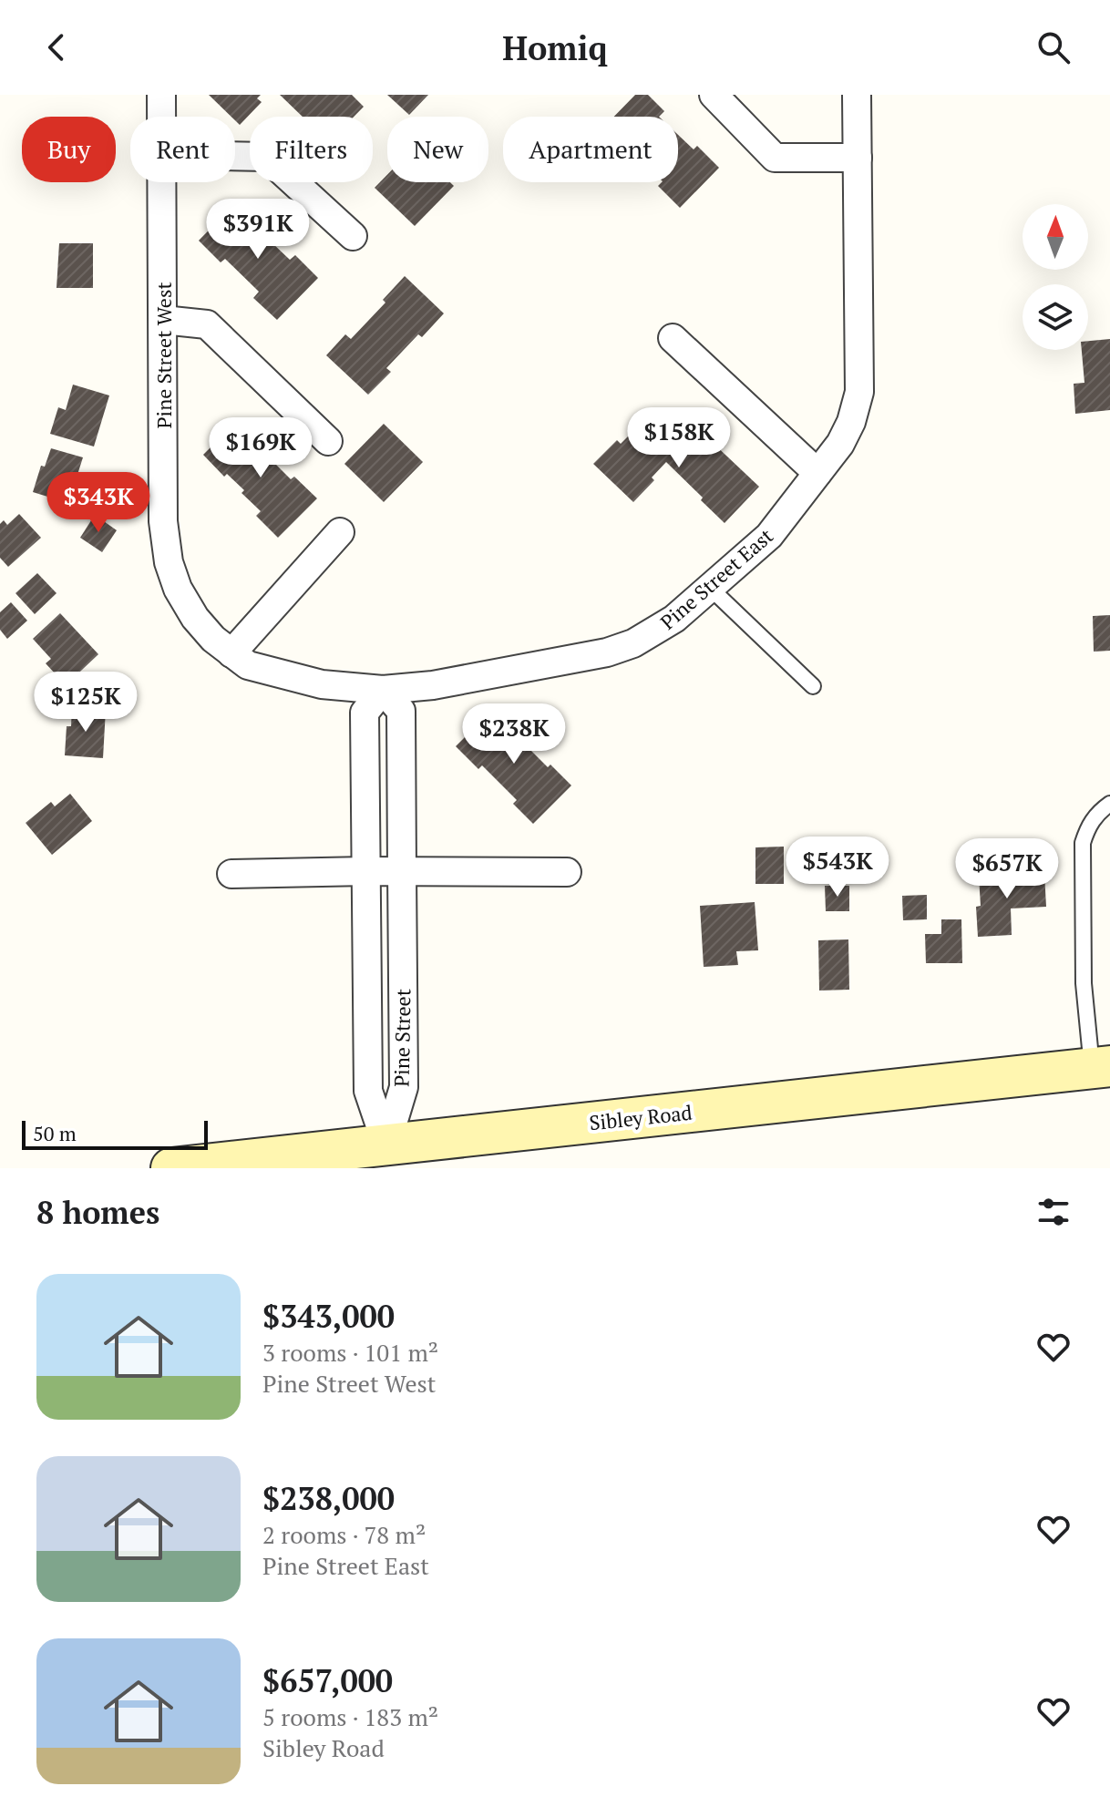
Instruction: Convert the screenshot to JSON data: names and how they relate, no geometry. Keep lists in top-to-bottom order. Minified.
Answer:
{"streets":{"main road":["Sibley Road"],"street":["Pine Street West","Pine Street East","Pine Street"]},"crossings":[["Pine Street West","Pine Street East"],["Pine Street West","Pine Street"],["Pine Street East","Pine Street"],["Pine Street","Sibley Road"]],"scale_bar":"50 m","north":"top","page":{"header":"Homiq","chip":["Buy","Rent","Filters","New","Apartment"],"price":["$391K","$158K","$169K","$343K","$125K","$238K","$543K","$657K"],"scale":"50 m","heading":"8 homes","list":[{"name":"$343,000","note":"3 rooms · 101 m² · Pine Street West"},{"name":"$238,000","note":"2 rooms · 78 m² · Pine Street East"},{"name":"$657,000","note":"5 rooms · 183 m² · Sibley Road"}]}}
